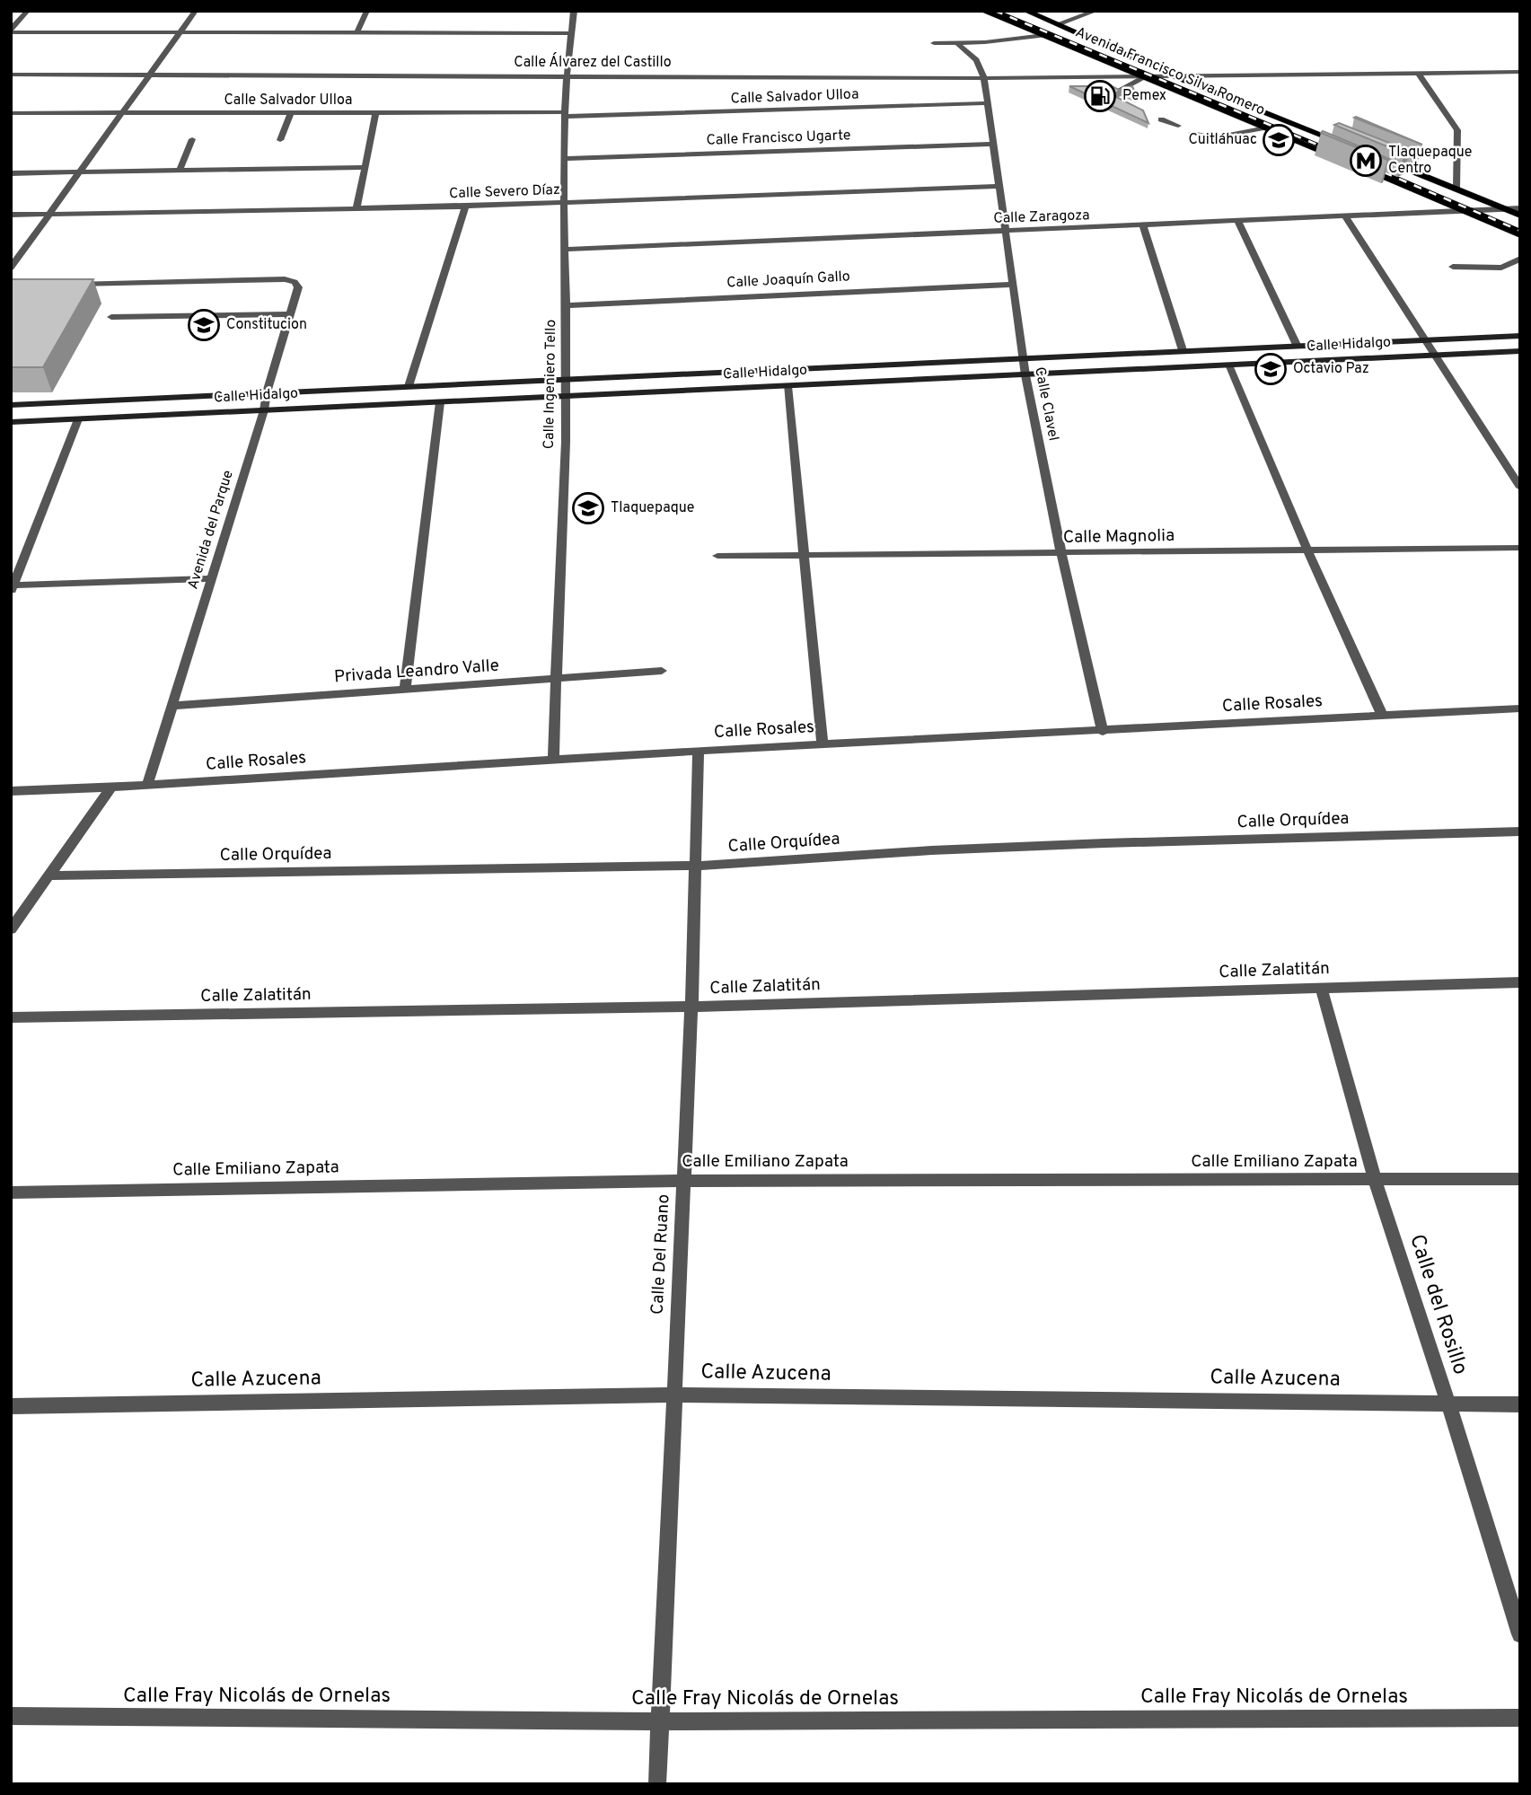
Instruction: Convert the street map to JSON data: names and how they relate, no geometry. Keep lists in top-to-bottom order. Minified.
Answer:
{"streets":{"main road":["Avenida Francisco Silva Romero"],"street":["Calle Álvarez del Castillo","Calle Salvador Ulloa","Calle Francisco Ugarte","Calle Severo Díaz","Calle Zaragoza","Calle Joaquín Gallo","Calle Hidalgo","Calle Ingeniero Tello","Calle Clavel","Avenida del Parque","Calle Magnolia","Privada Leandro Valle","Calle Rosales","Calle Orquídea","Calle Zalatitán","Calle Emiliano Zapata","Calle Del Ruano","Calle del Rosillo","Calle Azucena","Calle Fray Nicolás de Ornelas"]},"crossings":[["Calle Álvarez del Castillo","Avenida Francisco Silva Romero"],["Calle Álvarez del Castillo","Calle Ingeniero Tello"],["Calle Álvarez del Castillo","Calle Clavel"],["Calle Salvador Ulloa","Calle Ingeniero Tello"],["Calle Salvador Ulloa","Calle Clavel"],["Calle Francisco Ugarte","Calle Ingeniero Tello"],["Calle Francisco Ugarte","Calle Clavel"],["Calle Severo Díaz","Calle Ingeniero Tello"],["Calle Severo Díaz","Calle Clavel"],["Calle Zaragoza","Calle Ingeniero Tello"],["Calle Zaragoza","Calle Clavel"],["Calle Joaquín Gallo","Calle Ingeniero Tello"],["Calle Joaquín Gallo","Calle Clavel"],["Calle Hidalgo","Calle Ingeniero Tello"],["Calle Hidalgo","Calle Clavel"],["Calle Hidalgo","Avenida del Parque"],["Calle Ingeniero Tello","Privada Leandro Valle"],["Calle Ingeniero Tello","Calle Rosales"],["Calle Clavel","Calle Magnolia"],["Calle Clavel","Calle Rosales"],["Avenida del Parque","Privada Leandro Valle"],["Avenida del Parque","Calle Rosales"],["Calle Rosales","Calle Del Ruano"],["Calle Orquídea","Calle Del Ruano"],["Calle Zalatitán","Calle Del Ruano"],["Calle Zalatitán","Calle del Rosillo"],["Calle Emiliano Zapata","Calle Del Ruano"],["Calle Emiliano Zapata","Calle del Rosillo"],["Calle Del Ruano","Calle Azucena"],["Calle Del Ruano","Calle Fray Nicolás de Ornelas"],["Calle del Rosillo","Calle Azucena"]],"places":{"fuel station":["Pemex"],"school or university":["Cuitláhuac","Constitucion","Octavio Paz","Tlaquepaque"],"metro station":["Tlaquepaque Centro"]}}
